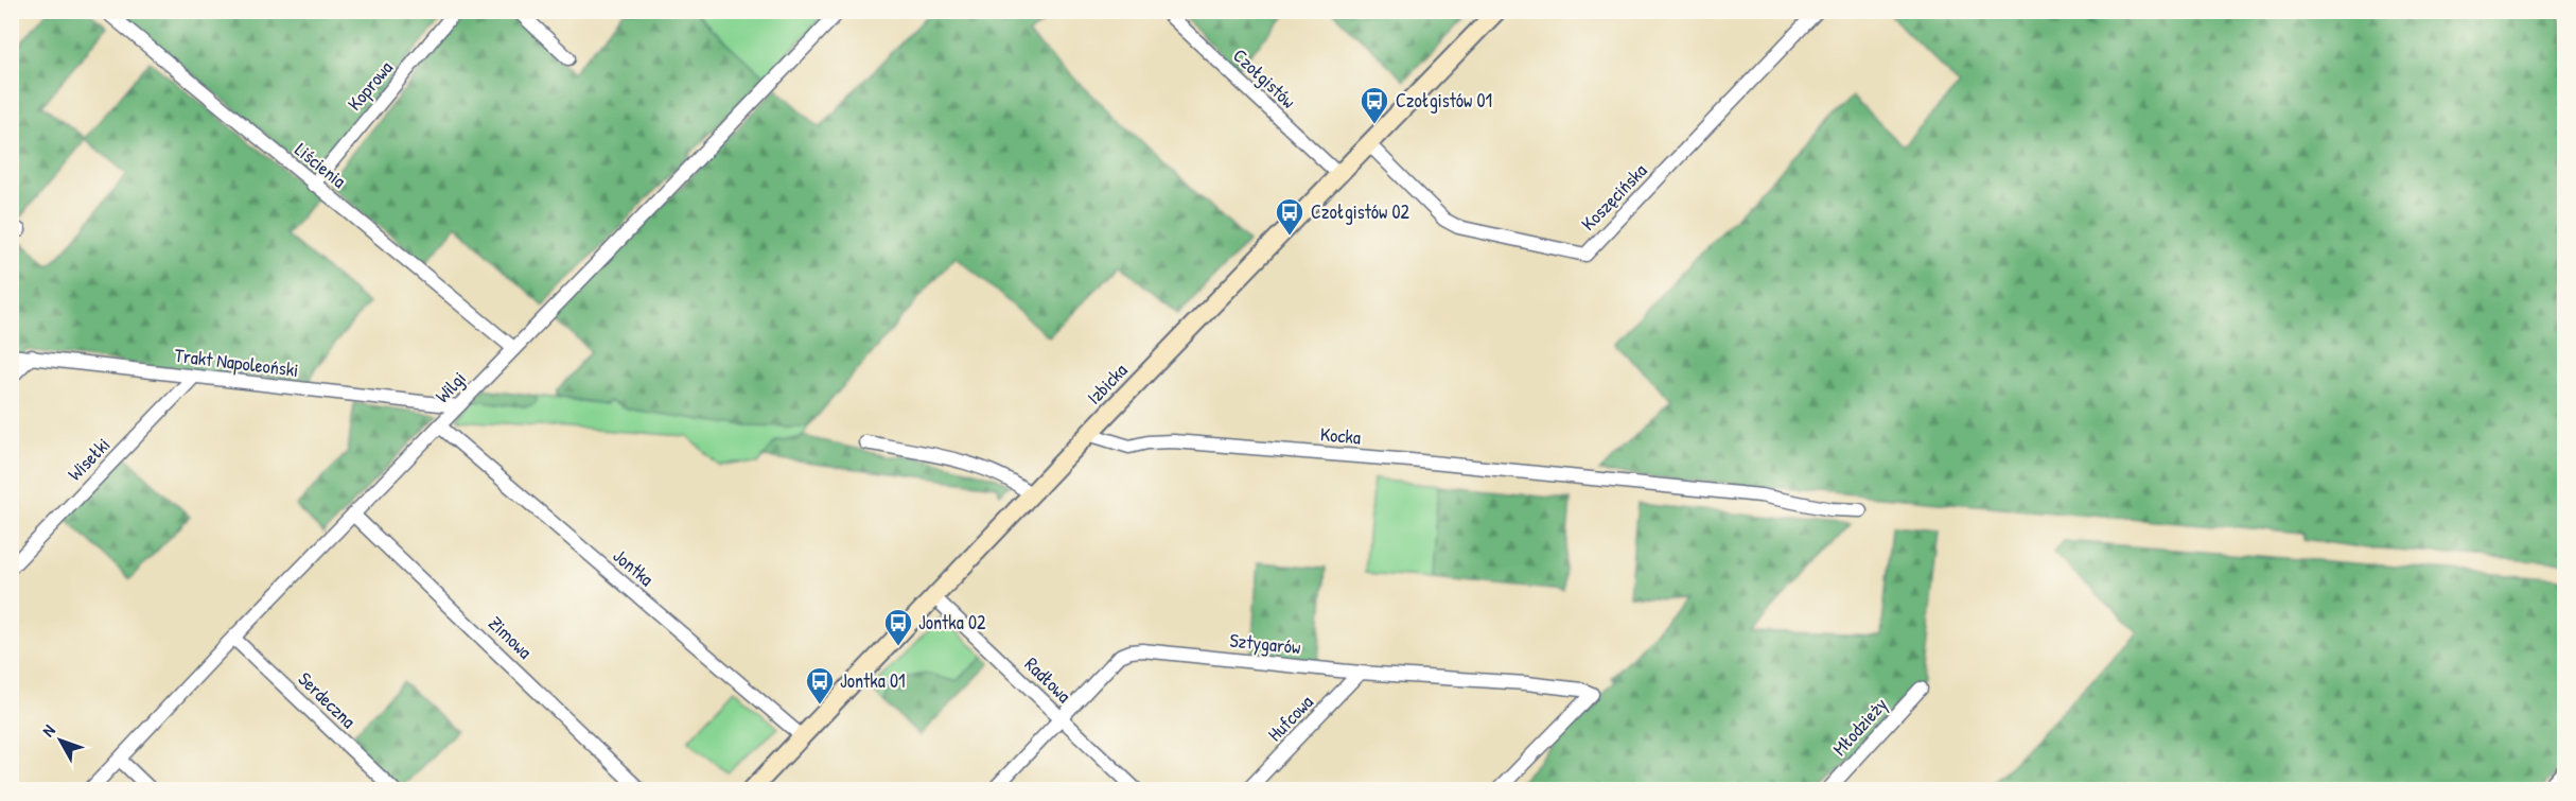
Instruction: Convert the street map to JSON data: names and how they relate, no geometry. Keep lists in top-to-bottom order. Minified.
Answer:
{"streets":{"street":["Czołgistów","Koprowa","Liścienia","Koszęcińska","Trakt Napoleoński","Izbicka","Wilgi","Kocka","Wisełki","Jontka","Zimowa","Sztygarów","Radłowa","Serdeczna","Hufcowa","Młodzieży"]},"crossings":[["Czołgistów","Izbicka"],["Koprowa","Liścienia"],["Liścienia","Wilgi"],["Koszęcińska","Izbicka"],["Trakt Napoleoński","Wilgi"],["Trakt Napoleoński","Wisełki"],["Izbicka","Kocka"],["Izbicka","Jontka"],["Izbicka","Radłowa"],["Wilgi","Jontka"],["Wilgi","Zimowa"],["Wilgi","Serdeczna"],["Sztygarów","Radłowa"],["Sztygarów","Hufcowa"]],"places":{"bus stop":["Czołgistów 01","Czołgistów 02","Jontka 02","Jontka 01"]},"north":"top left"}
